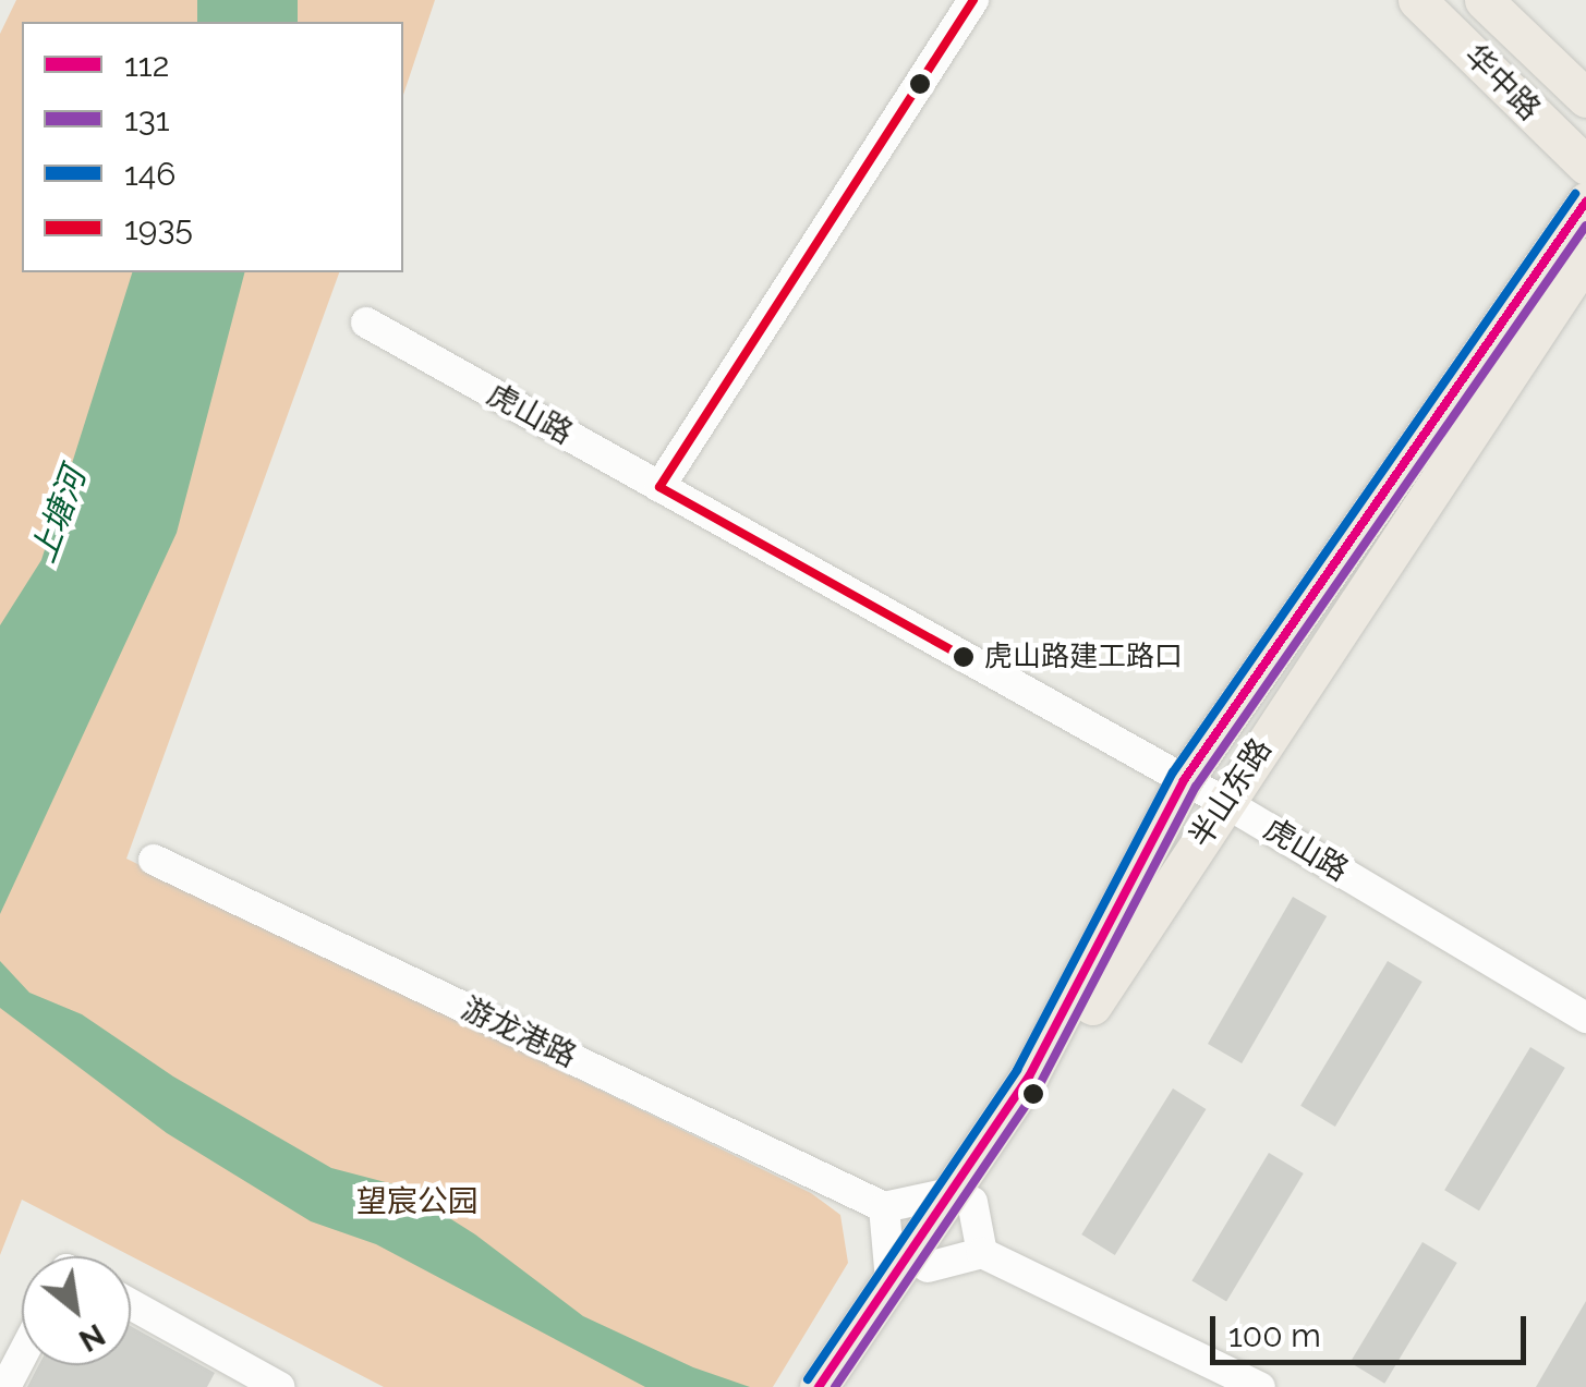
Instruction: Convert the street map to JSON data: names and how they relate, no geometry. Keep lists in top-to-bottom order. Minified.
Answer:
{"streets":{"main road":["华中路","半山东路"],"street":["虎山路","游龙港路"]},"crossings":[["虎山路","半山东路"]],"water":["上塘河"],"parks":["望宸公园"],"places":["虎山路建工路口"],"lines":["transit line 1935","transit line 146","transit line 112","transit line 131"],"legend":["112","131","146","1935"],"scale_bar":"100 m","north":"bottom right"}
